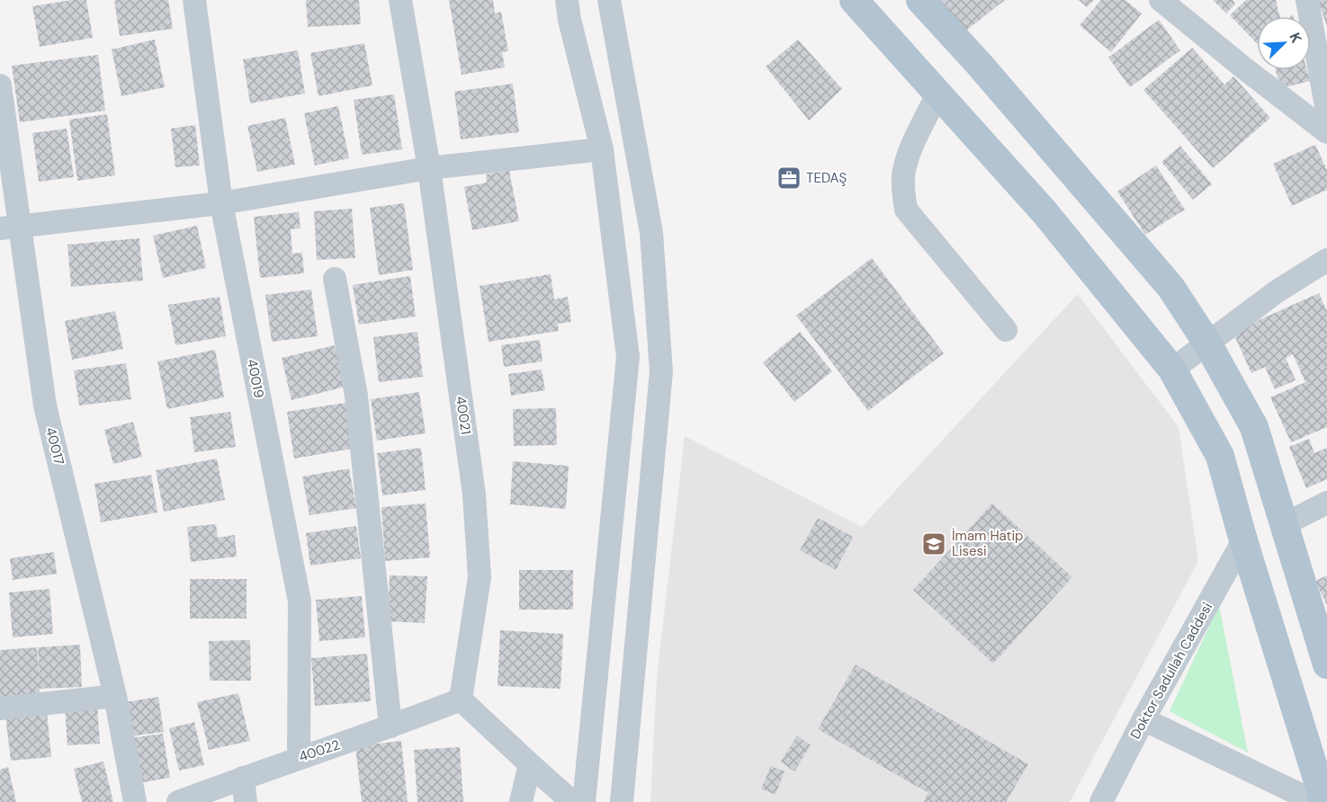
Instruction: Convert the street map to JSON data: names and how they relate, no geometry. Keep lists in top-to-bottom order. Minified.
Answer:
{"streets":{"street":["40019","40021","40017","Doktor Sadullah Caddesi","40022"]},"crossings":[["40019","40022"],["40021","40022"]],"places":{"office":["TEDAŞ"],"school or university":["İmam Hatip Lisesi"]},"north":"top right"}
